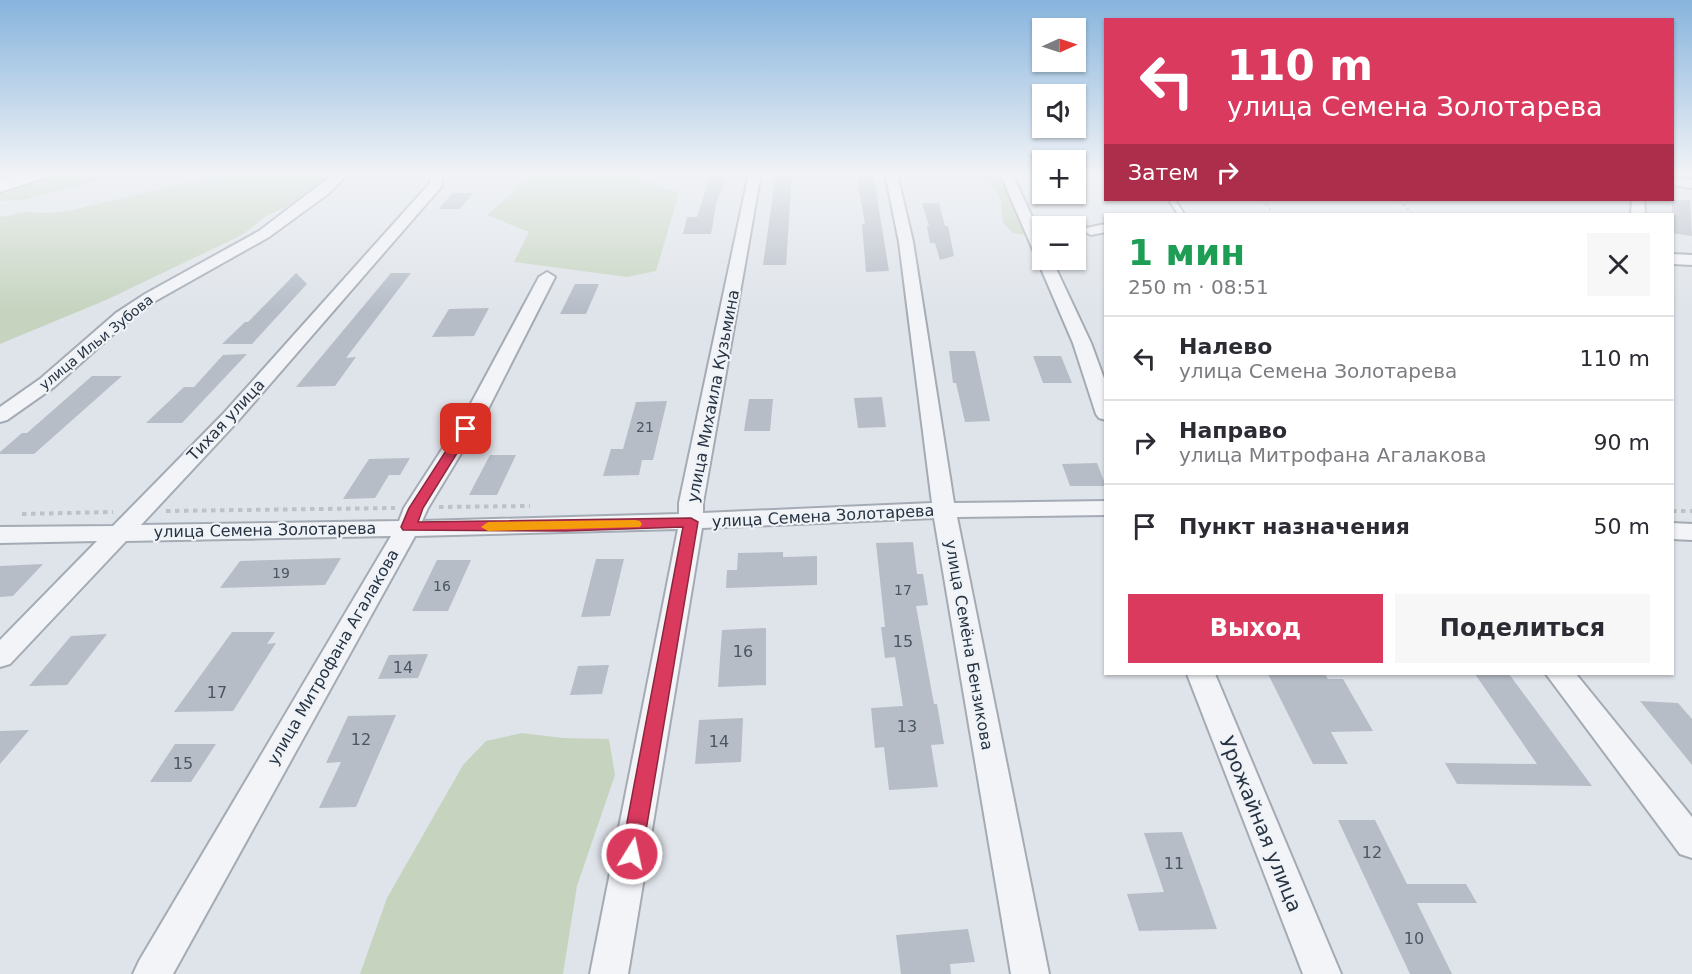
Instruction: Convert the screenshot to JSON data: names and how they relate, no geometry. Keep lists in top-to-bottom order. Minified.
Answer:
{"streets":{"street":["улица Ильи Зубова","улица Михаила Кузьмина","Тихая улица","улица Семена Золотарева","улица Семёна Бензикова","улица Митрофана Агалакова","Урожайная улица"]},"crossings":[["улица Михаила Кузьмина","улица Семена Золотарева"],["Тихая улица","улица Семена Золотарева"],["улица Семена Золотарева","улица Семёна Бензикова"],["улица Семена Золотарева","улица Митрофана Агалакова"]],"house_numbers":["21","19","16","17","15","16","14","17","13","12","14","15","12","11","10"],"north":"right","page":{"map_buttons":["+","−"],"turn":["110 m","улица Семена Золотарева"],"then":"Затем","heading":["1 мин","250 m · 08:51"],"list":[{"name":"Налево","note":"улица Семена Золотарева","value":"110 m"},{"name":"Направо","note":"улица Митрофана Агалакова","value":"90 m"},{"name":"Пункт назначения","value":"50 m"}],"buttons":["Выход","Поделиться"]}}
